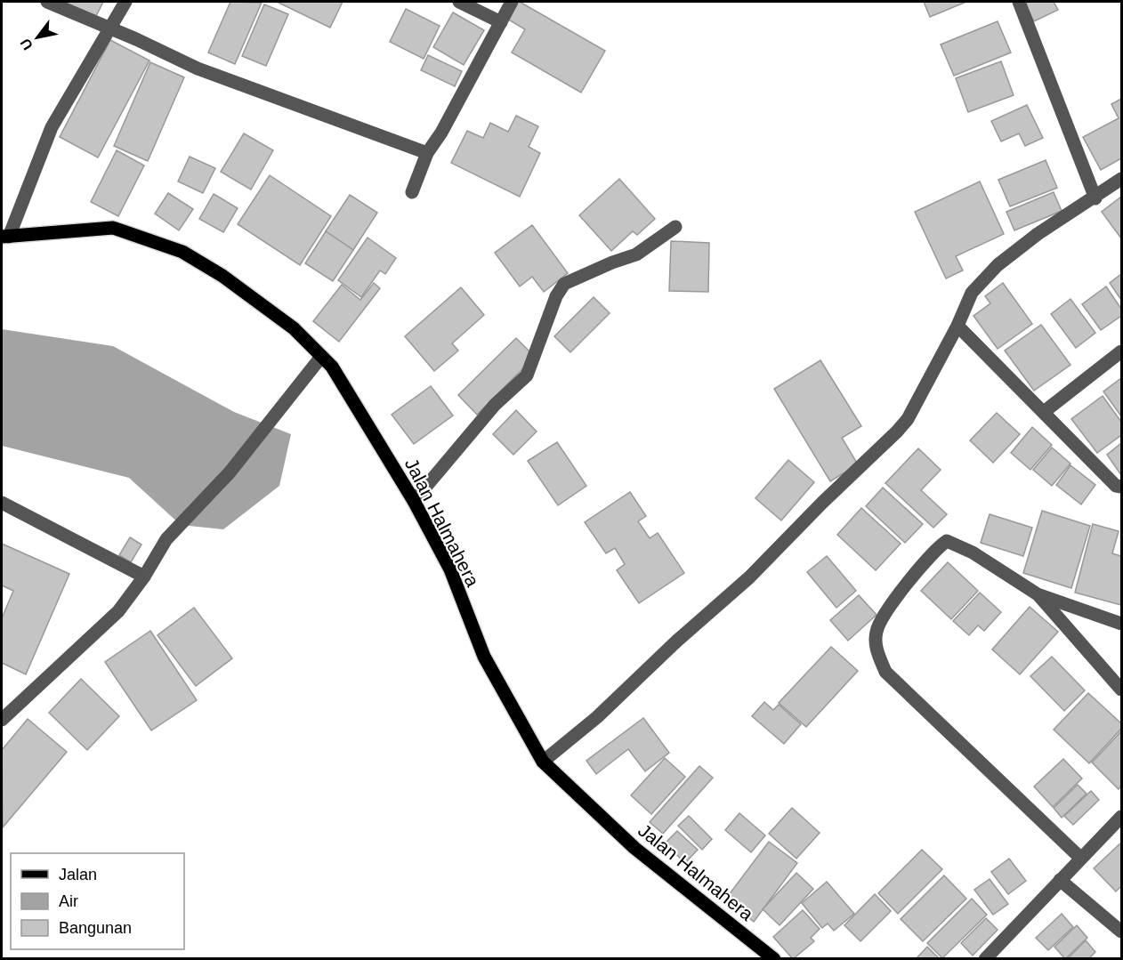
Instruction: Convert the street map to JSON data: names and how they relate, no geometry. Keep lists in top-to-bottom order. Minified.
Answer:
{"streets":{"main road":["Jalan Halmahera"]},"legend":["Jalan","Air","Bangunan"],"north":"bottom left"}
